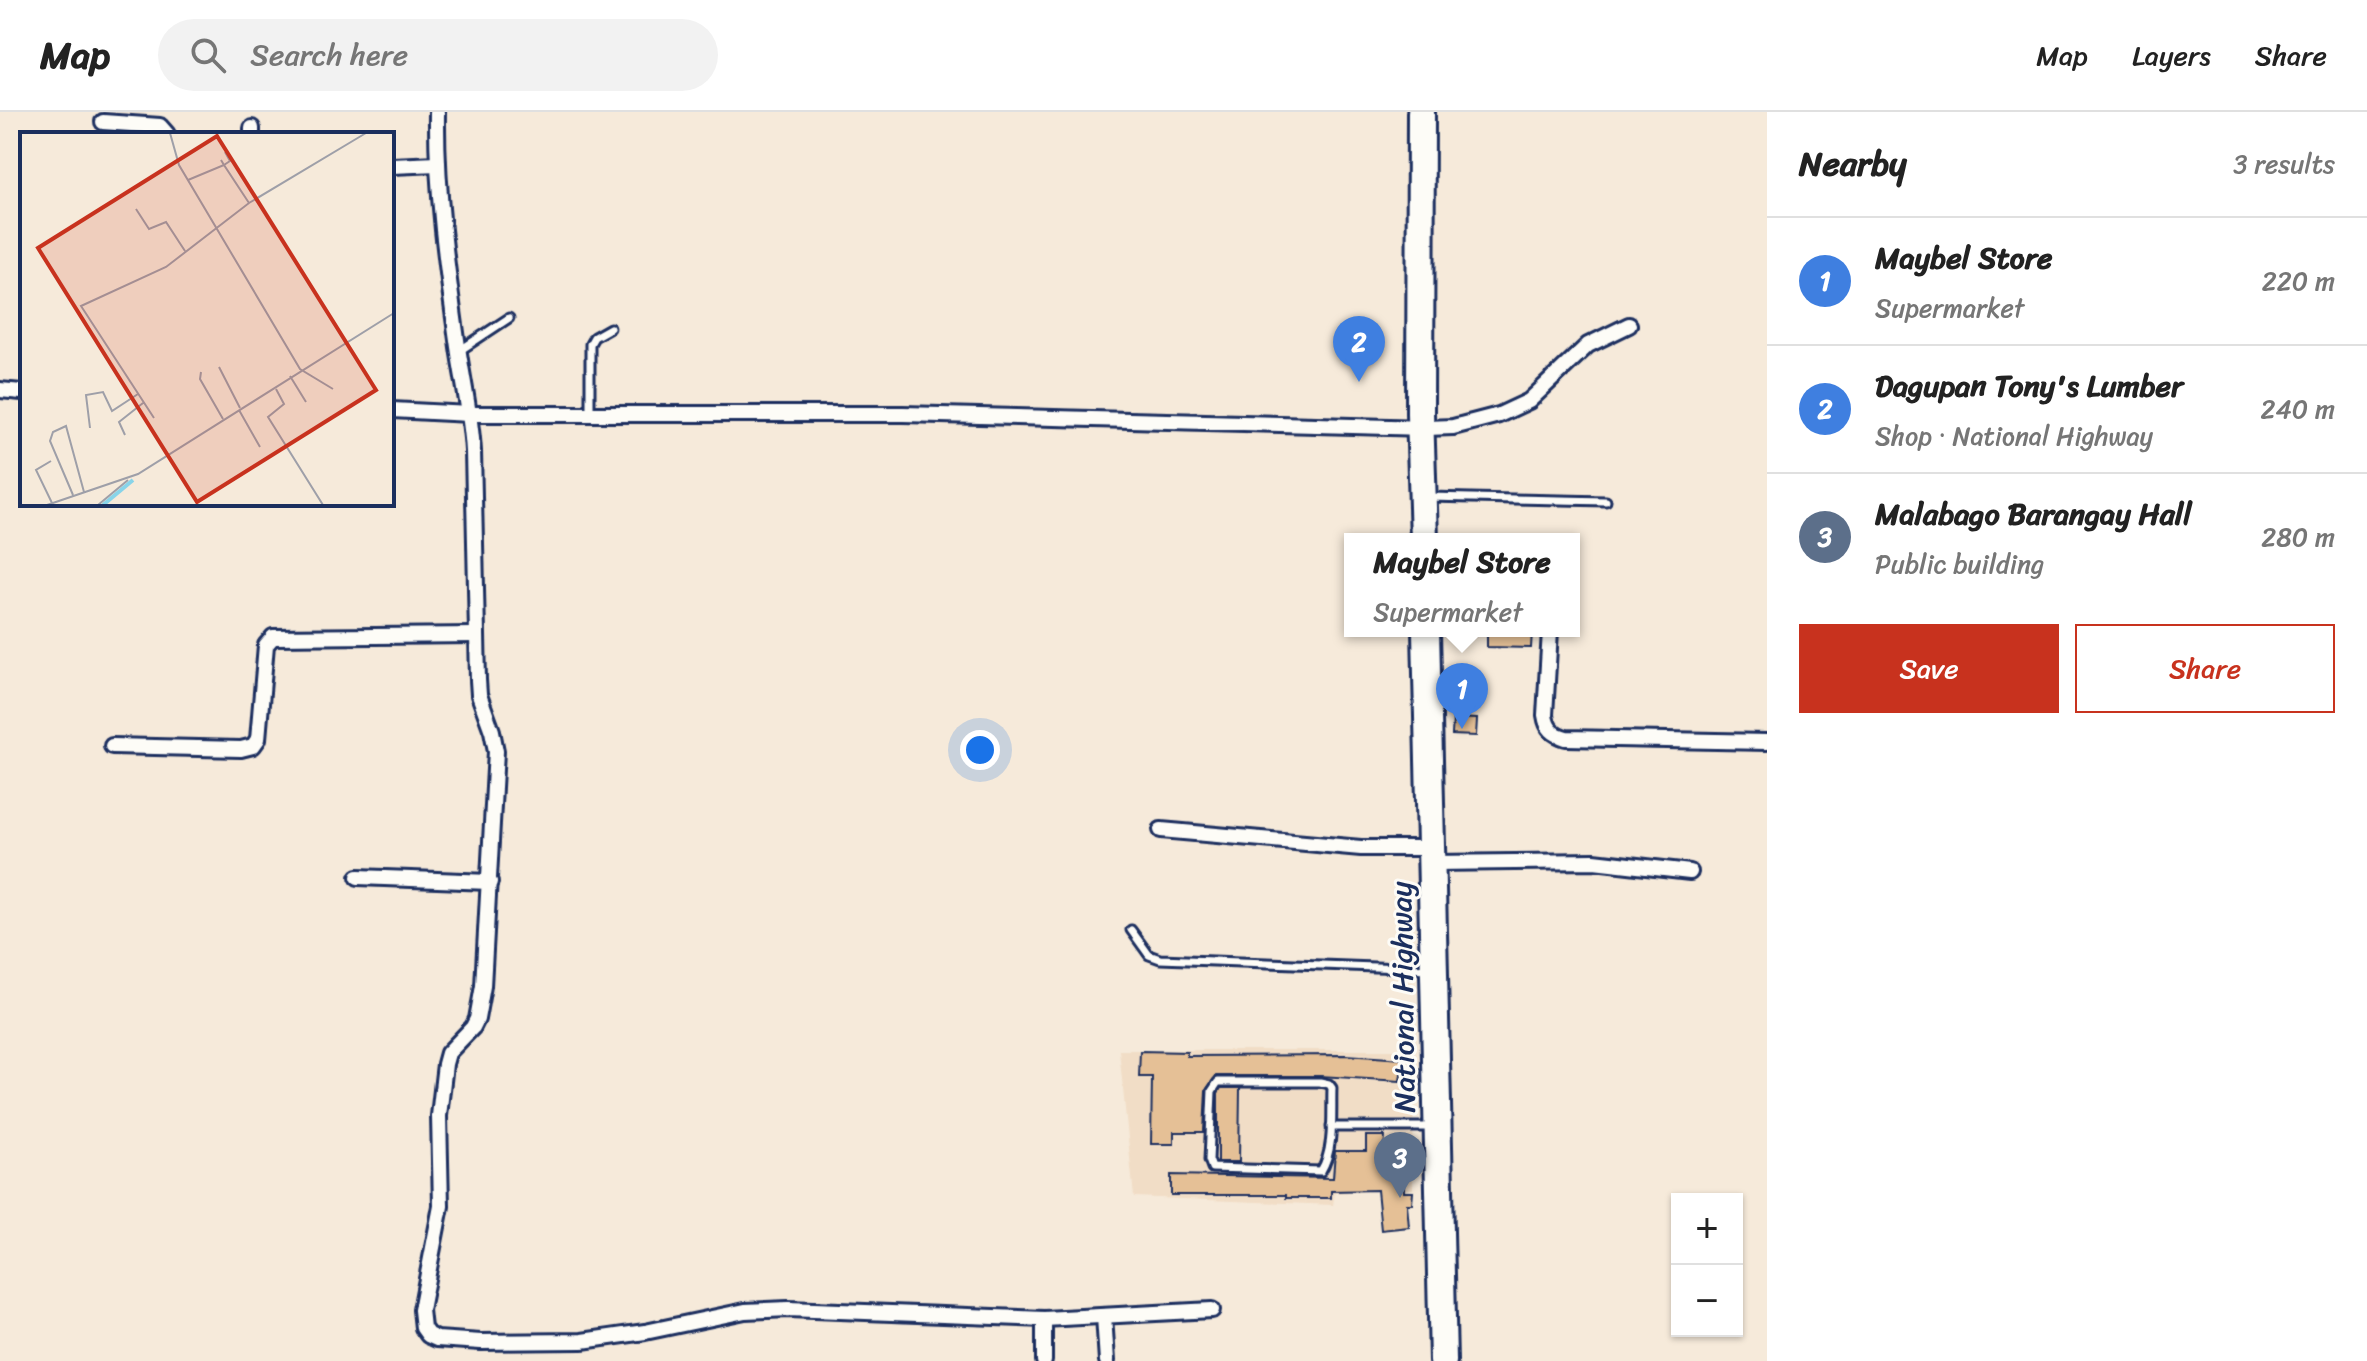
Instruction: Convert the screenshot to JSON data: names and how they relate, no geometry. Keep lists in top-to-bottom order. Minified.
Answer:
{"streets":{"highway":["National Highway"]},"page":{"header":"Map","search":"Search here","nav":["Map","Layers","Share"],"heading":["Nearby","3 results"],"list":[{"mark":"1","name":"Maybel Store","note":"Supermarket","value":"220 m"},{"mark":"2","name":"Dagupan Tony's Lumber","note":"Shop · National Highway","value":"240 m"},{"mark":"3","name":"Malabago Barangay Hall","note":"Public building","value":"280 m"}],"pins":["2","1","3"],"popup":["Maybel Store","Supermarket"],"buttons":["Save","Share"],"map_buttons":["+","−"]}}
